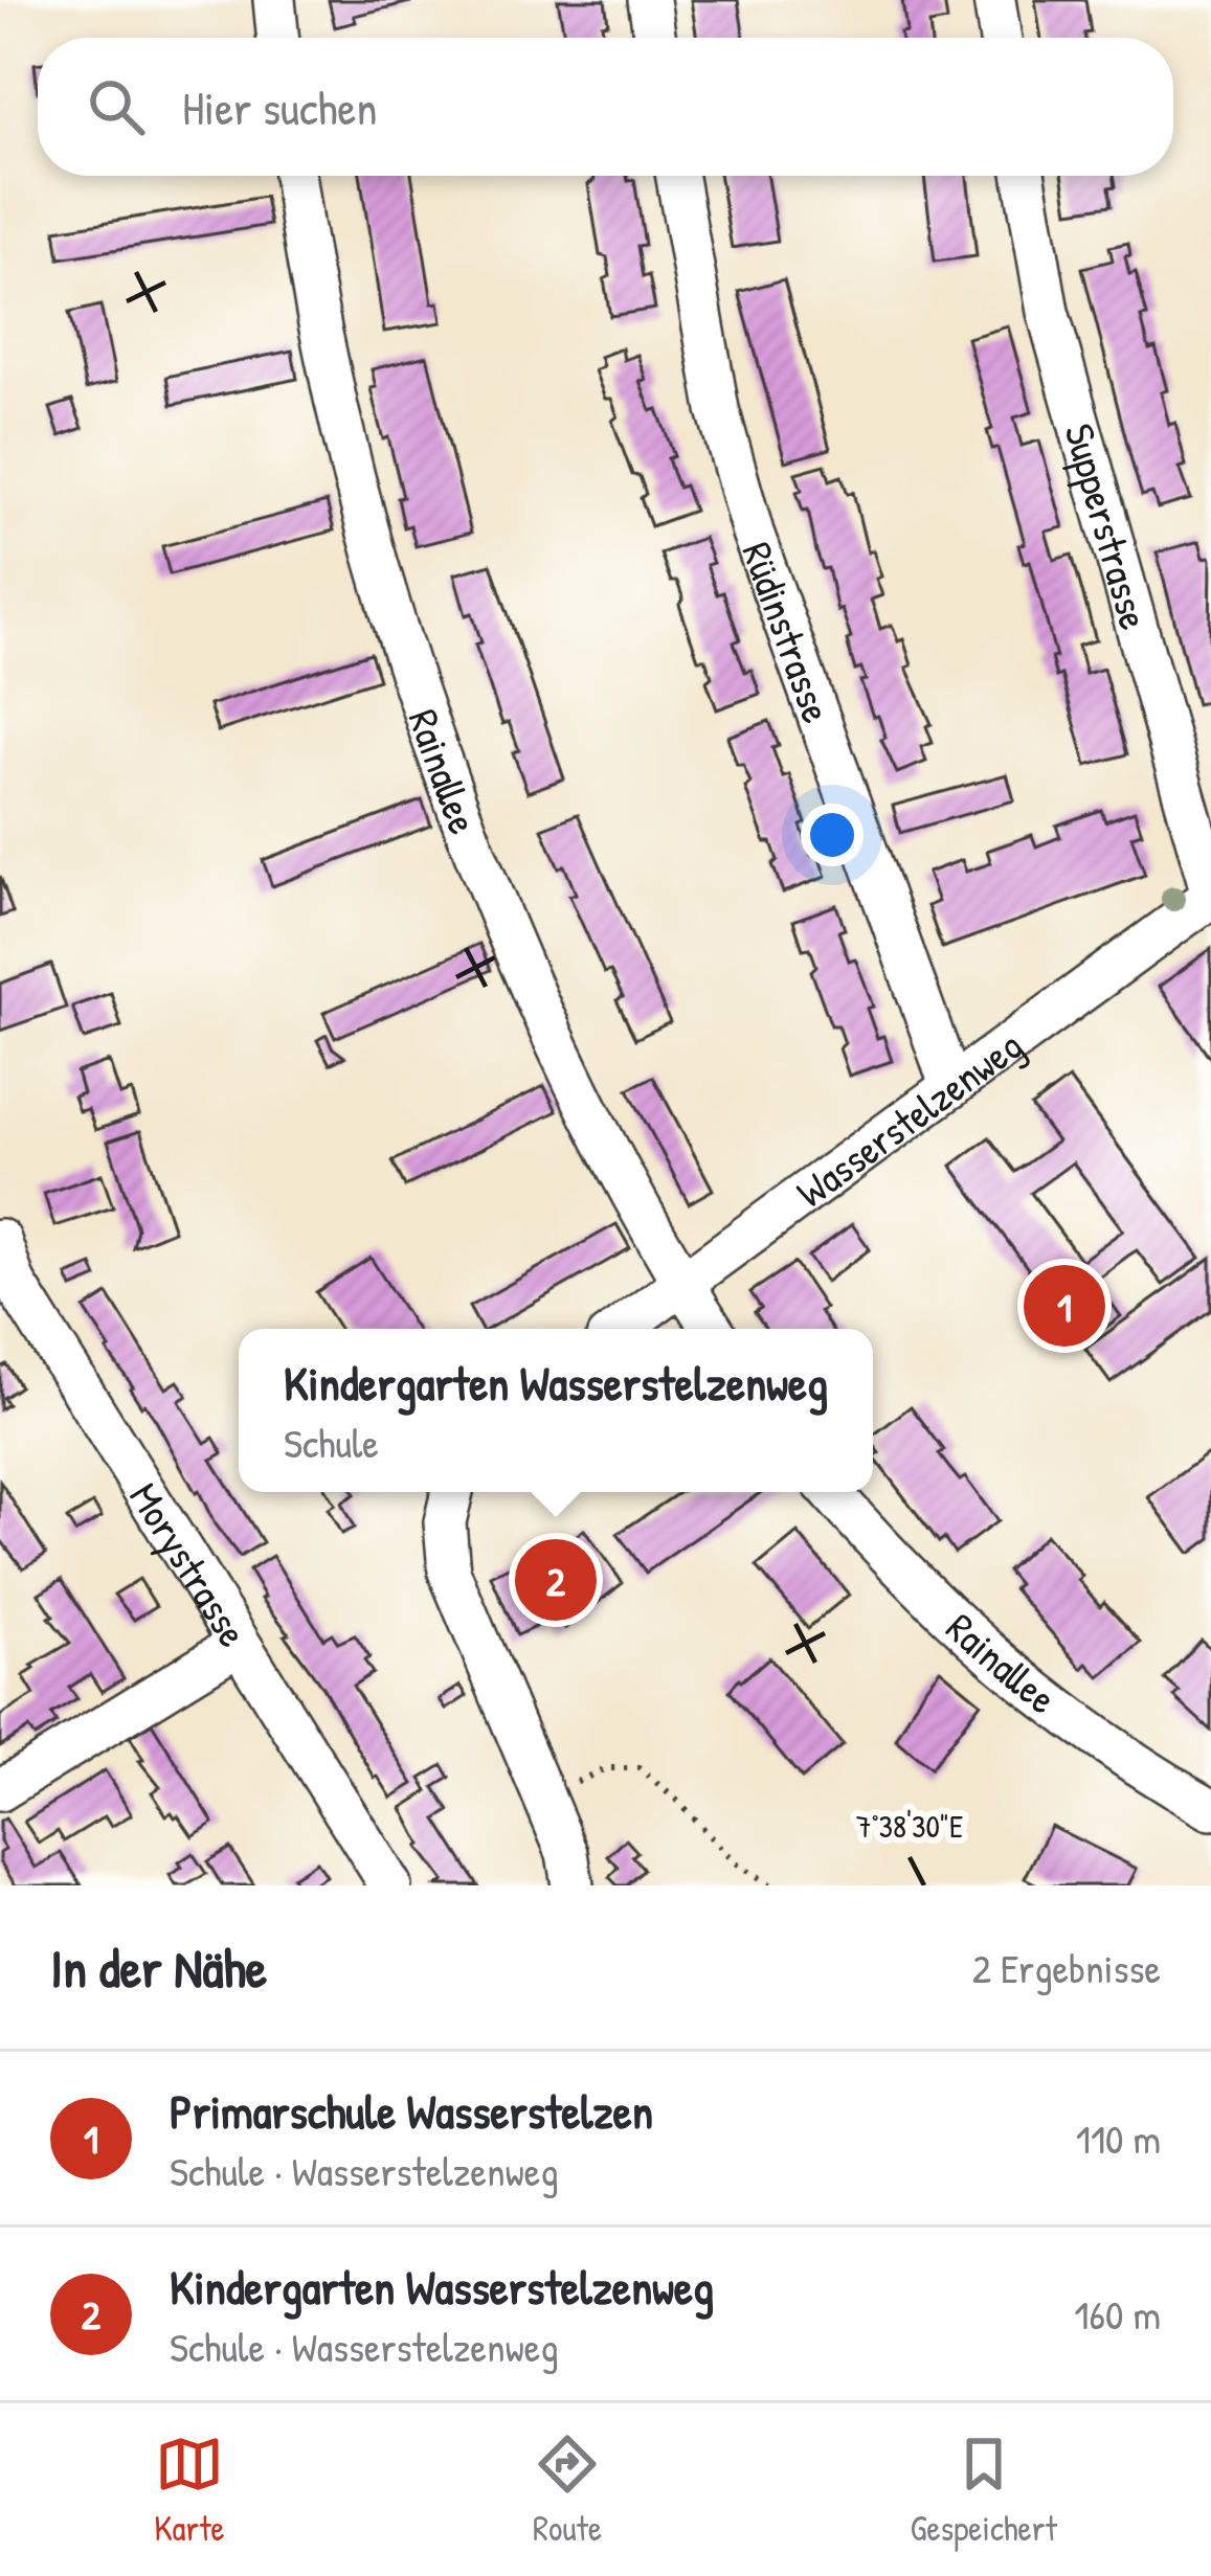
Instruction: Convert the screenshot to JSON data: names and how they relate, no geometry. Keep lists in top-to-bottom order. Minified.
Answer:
{"streets":{"street":["Supperstrasse","Rüdinstrasse","Rainallee","Wasserstelzenweg","Morystrasse"]},"crossings":[["Supperstrasse","Wasserstelzenweg"],["Rüdinstrasse","Wasserstelzenweg"],["Rainallee","Wasserstelzenweg"]],"page":{"search":"Hier suchen","pins":["1","2"],"popup":["Kindergarten Wasserstelzenweg","Schule"],"heading":["In der Nähe","2 Ergebnisse"],"list":[{"mark":"1","name":"Primarschule Wasserstelzen","note":"Schule · Wasserstelzenweg","value":"110 m"},{"mark":"2","name":"Kindergarten Wasserstelzenweg","note":"Schule · Wasserstelzenweg","value":"160 m"}],"nav":["Karte","Route","Gespeichert"]},"coordinates":["7°38'30\"E"]}
